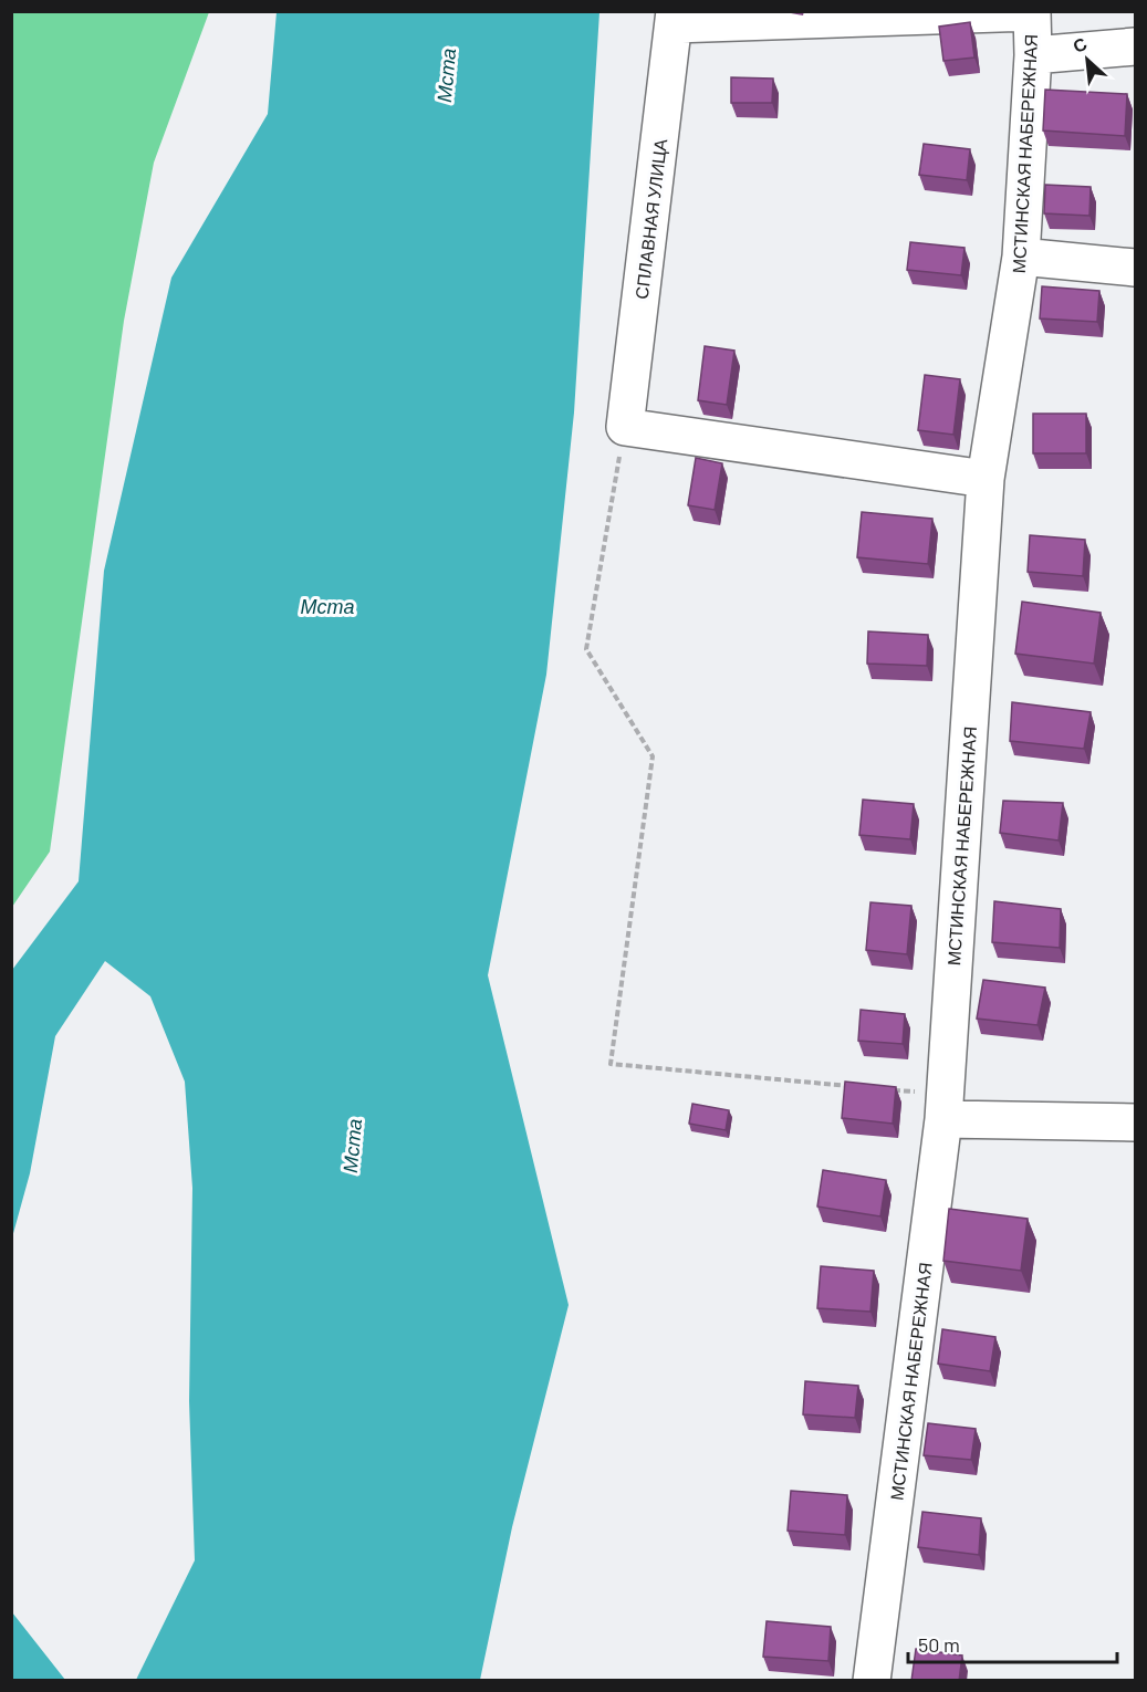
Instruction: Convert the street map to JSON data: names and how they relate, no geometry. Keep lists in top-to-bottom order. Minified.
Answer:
{"streets":{"street":["МСТИНСКАЯ НАБЕРЕЖНАЯ","СПЛАВНАЯ УЛИЦА"]},"water":["Мста"],"scale_bar":"50 m","north":"top left"}
